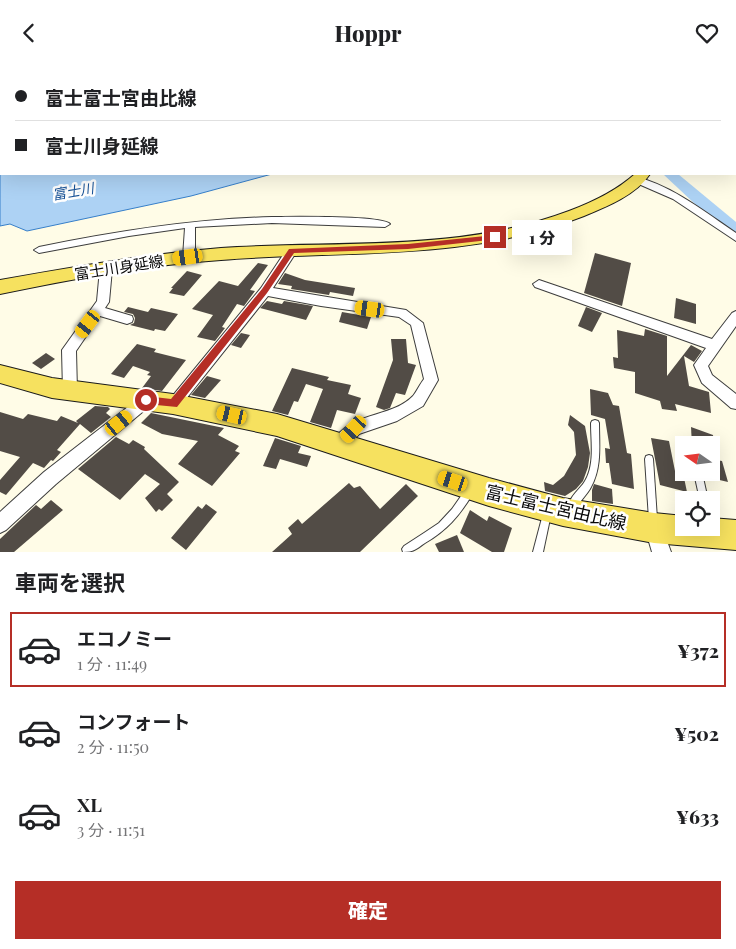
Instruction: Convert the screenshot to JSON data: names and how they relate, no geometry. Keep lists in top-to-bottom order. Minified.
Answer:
{"streets":{"main road":["富士川身延線","富士富士宮由比線"]},"water":["富士川"],"north":"left","page":{"header":"Hoppr","banner":["富士富士宮由比線","富士川身延線"],"bubble":"1 分","heading":"車両を選択","list":[{"name":"エコノミー","note":"1 分 · 11:49","value":"¥372"},{"name":"コンフォート","note":"2 分 · 11:50","value":"¥502"},{"name":"XL","note":"3 分 · 11:51","value":"¥633"}],"buttons":"確定"}}
